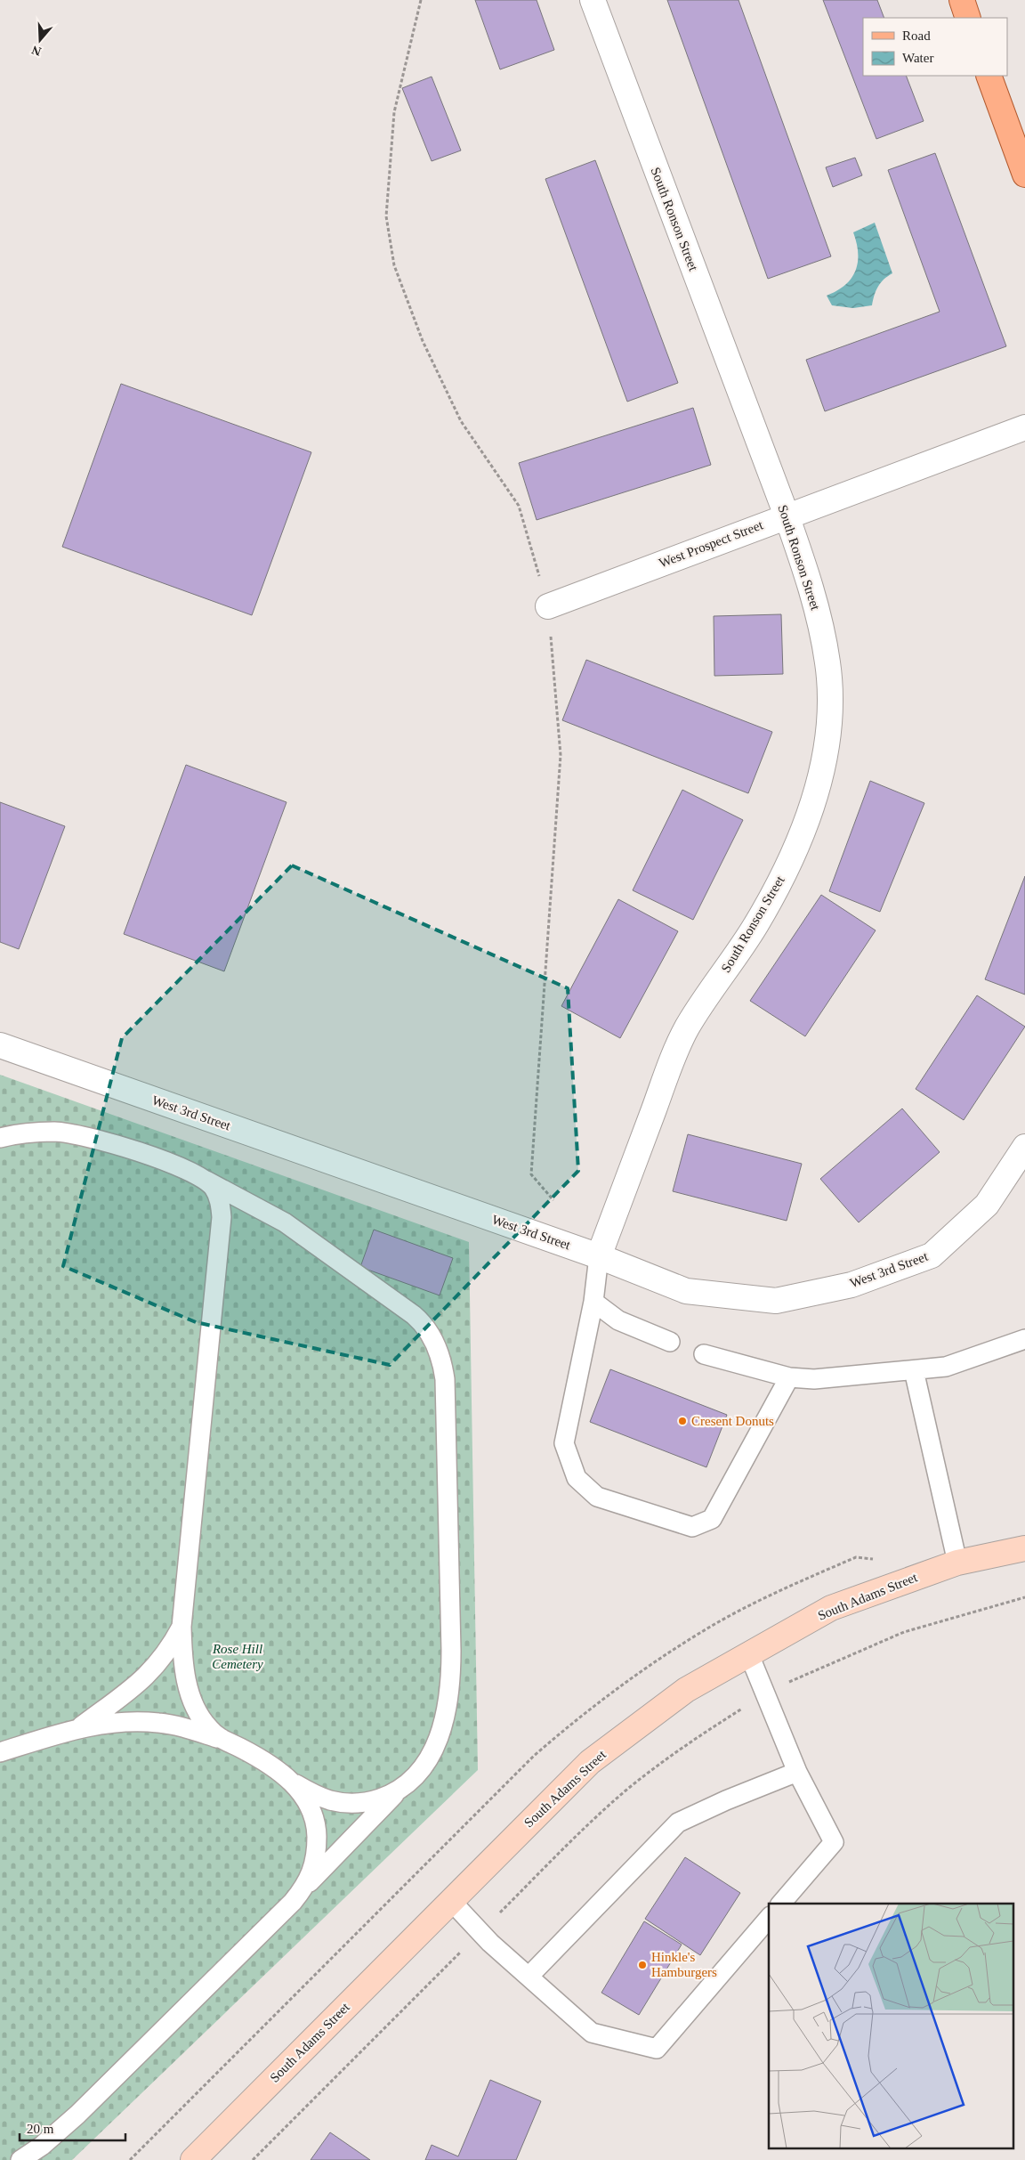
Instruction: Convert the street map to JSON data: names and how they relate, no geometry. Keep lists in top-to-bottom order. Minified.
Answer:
{"streets":{"main road":["South Adams Street"],"street":["South Ronson Street","West Prospect Street","West 3rd Street"]},"crossings":[["South Ronson Street","West Prospect Street"],["South Ronson Street","West 3rd Street"]],"parks":["Rose Hill Cemetery"],"places":["Cresent Donuts","Hinkle's Hamburgers"],"legend":["Road","Water"],"scale_bar":"20 m","north":"bottom"}
